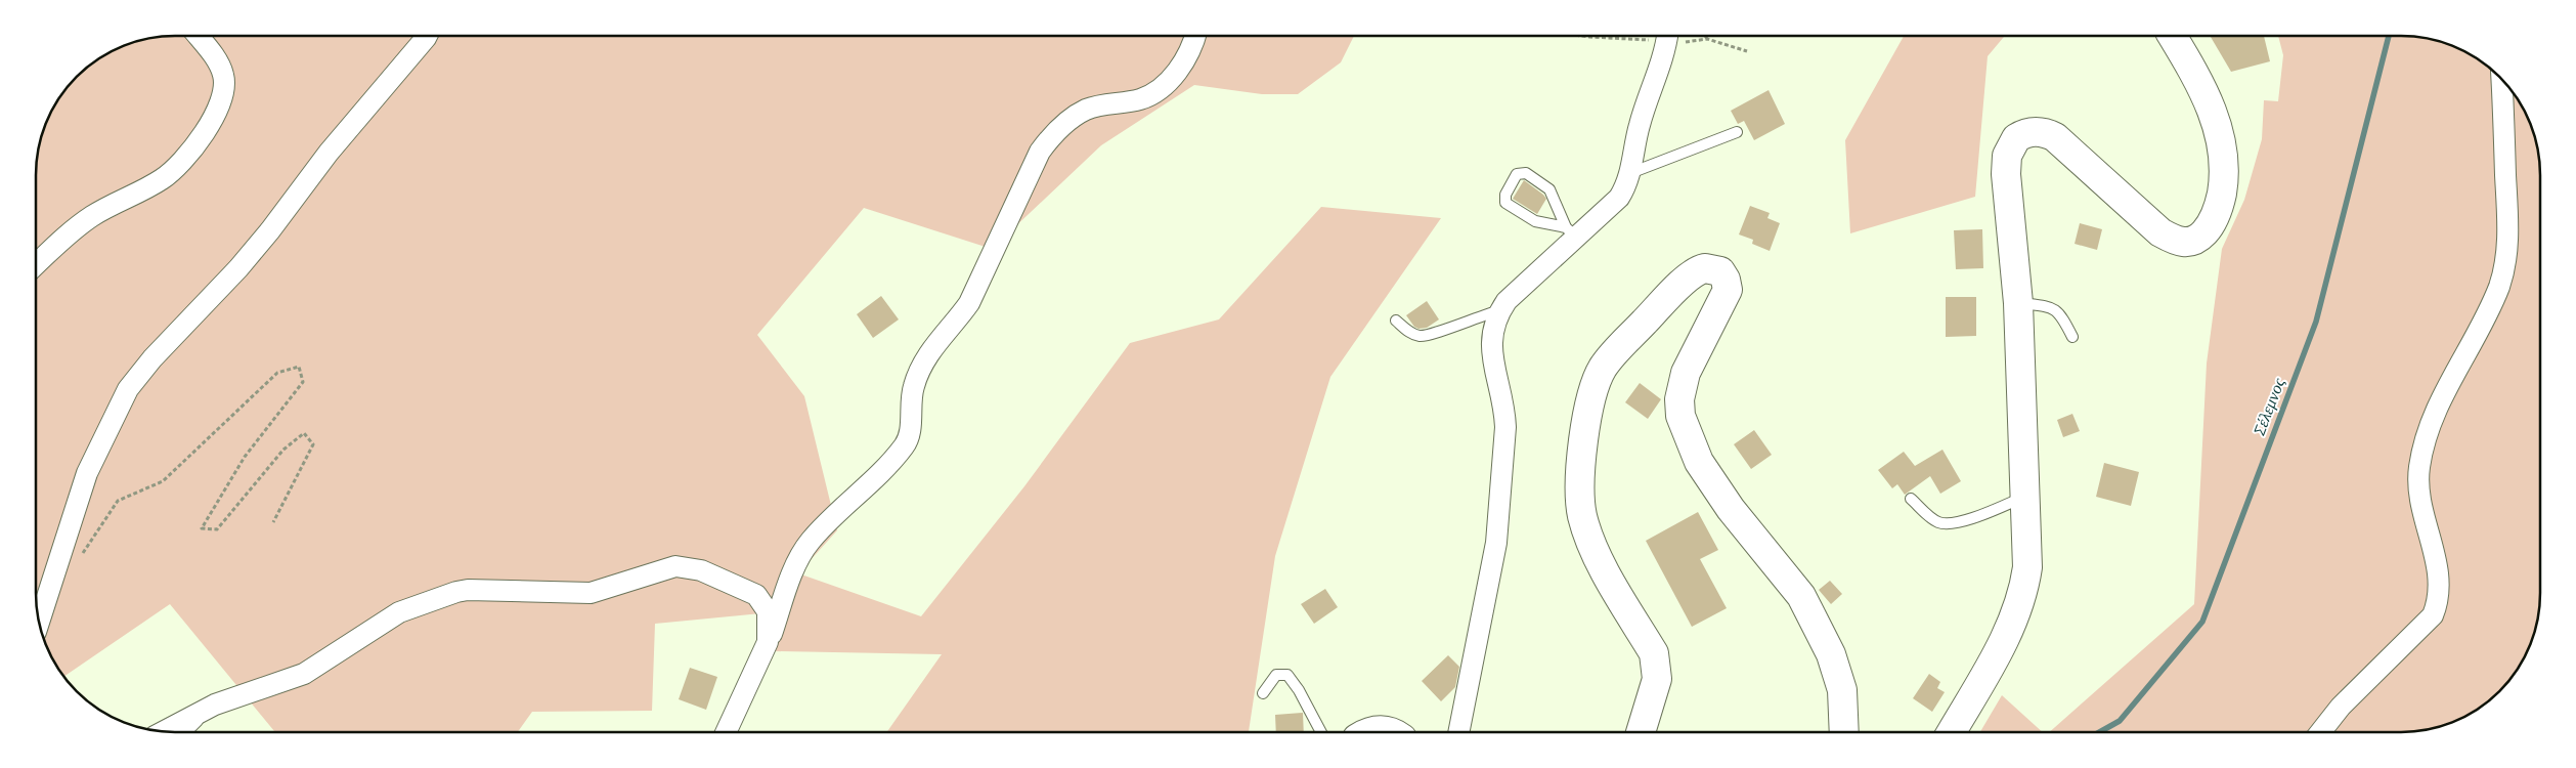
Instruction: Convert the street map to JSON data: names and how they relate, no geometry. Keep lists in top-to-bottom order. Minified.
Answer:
{"water":["Σέλεμνος"]}
